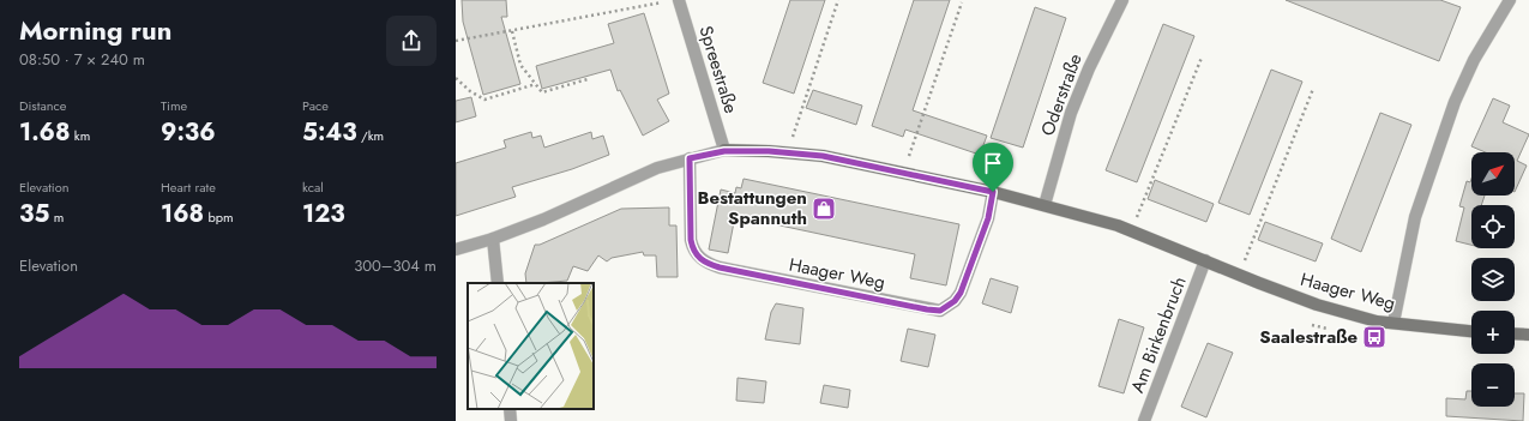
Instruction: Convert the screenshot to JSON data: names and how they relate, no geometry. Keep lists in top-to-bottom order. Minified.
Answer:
{"streets":{"street":["Spreestraße","Oderstraße","Haager Weg","Am Birkenbruch"]},"crossings":[["Spreestraße","Haager Weg"],["Oderstraße","Haager Weg"],["Haager Weg","Am Birkenbruch"]],"places":{"shop":["Bestattungen Spannuth"],"bus stop":["Saalestraße"]},"north":"top right","page":{"heading":["Morning run","08:50 · 7 × 240 m"],"stats":[["Distance","1.68 km"],["Time","9:36"],["Pace","5:43 /km"],["Elevation","35 m"],["Heart rate","168 bpm"],["kcal","123"]],"map_buttons":["+","−"],"chart":["Elevation","300–304 m"]}}
